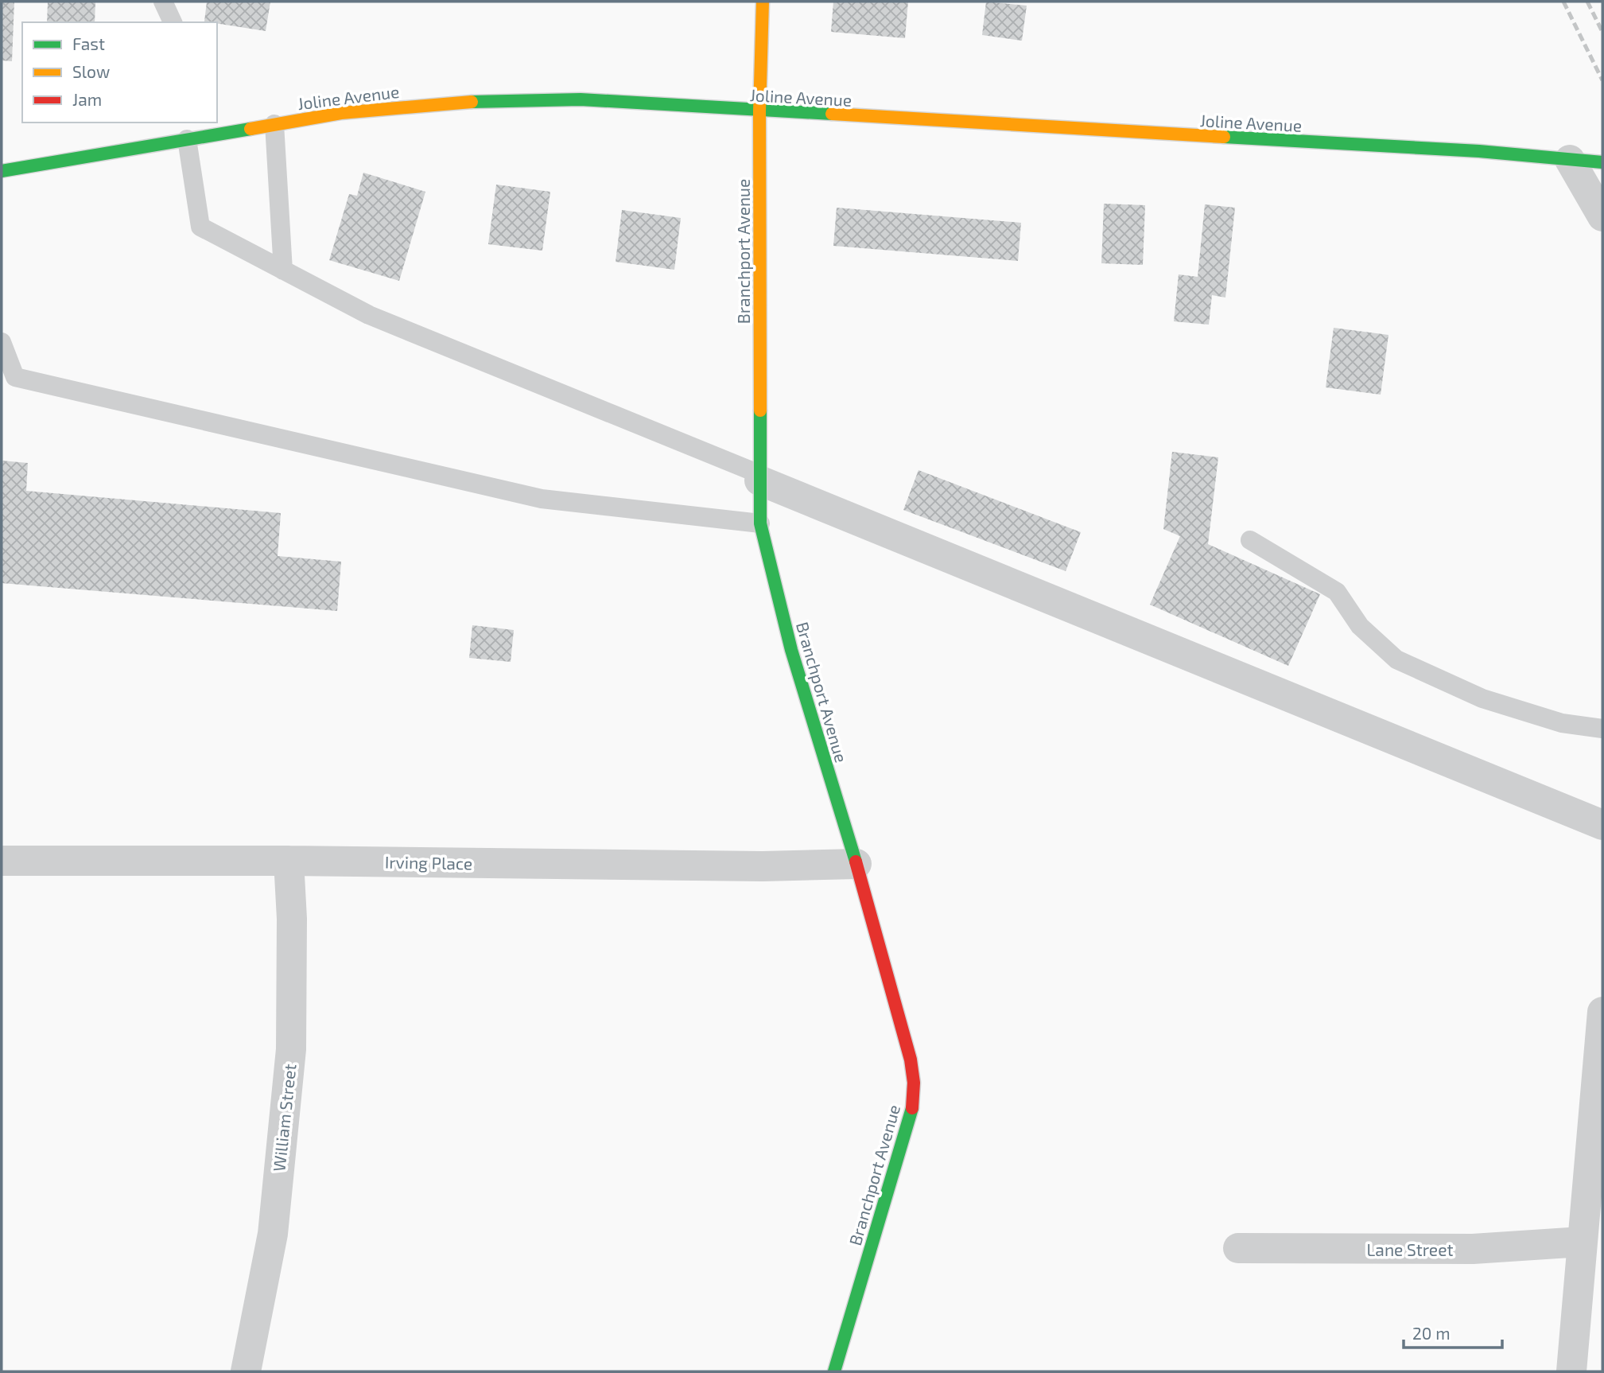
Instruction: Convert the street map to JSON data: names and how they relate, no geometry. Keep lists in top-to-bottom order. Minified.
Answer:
{"streets":{"main road":["Joline Avenue","Branchport Avenue"],"street":["Irving Place","William Street","Lane Street"]},"crossings":[["Joline Avenue","Branchport Avenue"],["Branchport Avenue","Irving Place"],["Irving Place","William Street"]],"legend":["Fast","Slow","Jam"],"scale_bar":"20 m"}
